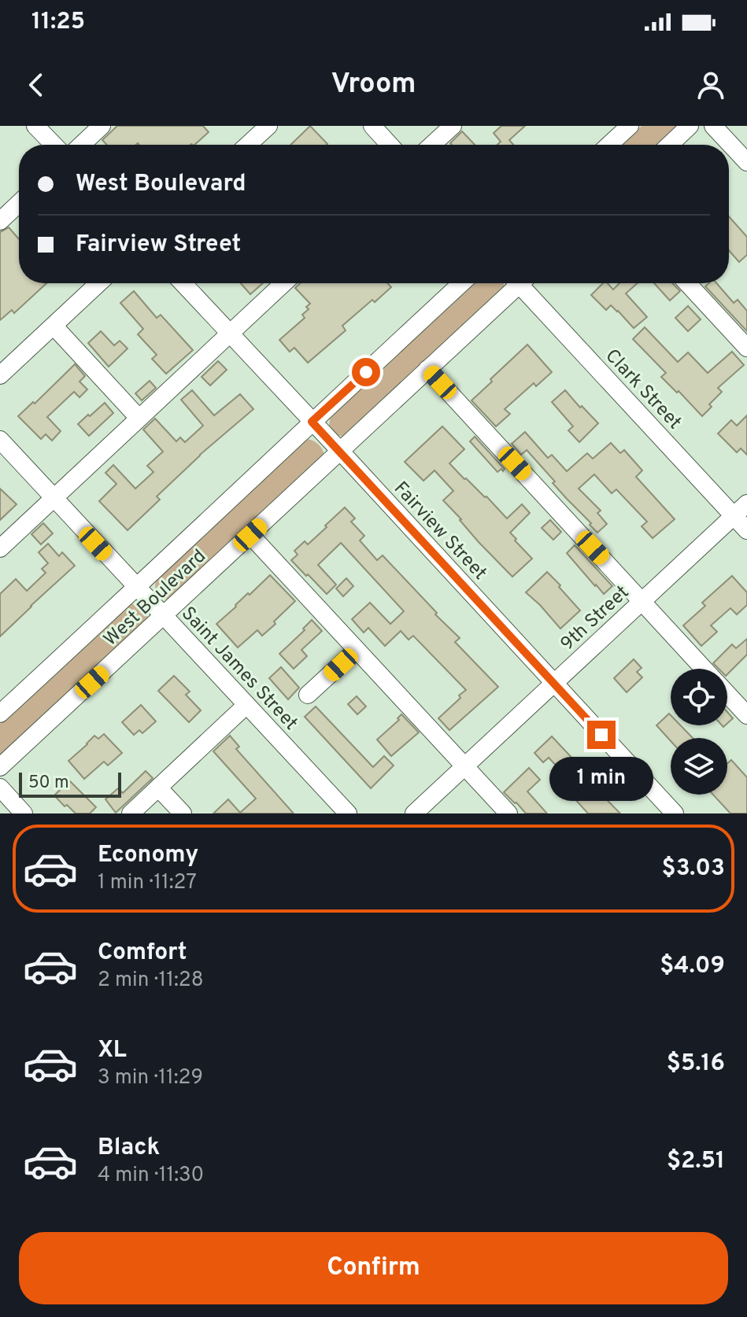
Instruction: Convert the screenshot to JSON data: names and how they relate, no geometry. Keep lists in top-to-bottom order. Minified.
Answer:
{"streets":{"street":["Clark Street","Fairview Street","West Boulevard","9th Street","Saint James Street"]},"crossings":[["Clark Street","9th Street"],["Fairview Street","West Boulevard"],["Fairview Street","9th Street"],["West Boulevard","Saint James Street"]],"scale_bar":"50 m","page":{"status":"11:25","header":"Vroom","banner":["West Boulevard","Fairview Street"],"bubble":"1 min","scale":"50 m","list":[{"name":"Economy","note":"1 min · 11:27","value":"$3.03"},{"name":"Comfort","note":"2 min · 11:28","value":"$4.09"},{"name":"XL","note":"3 min · 11:29","value":"$5.16"},{"name":"Black","note":"4 min · 11:30","value":"$2.51"}],"buttons":"Confirm"}}
